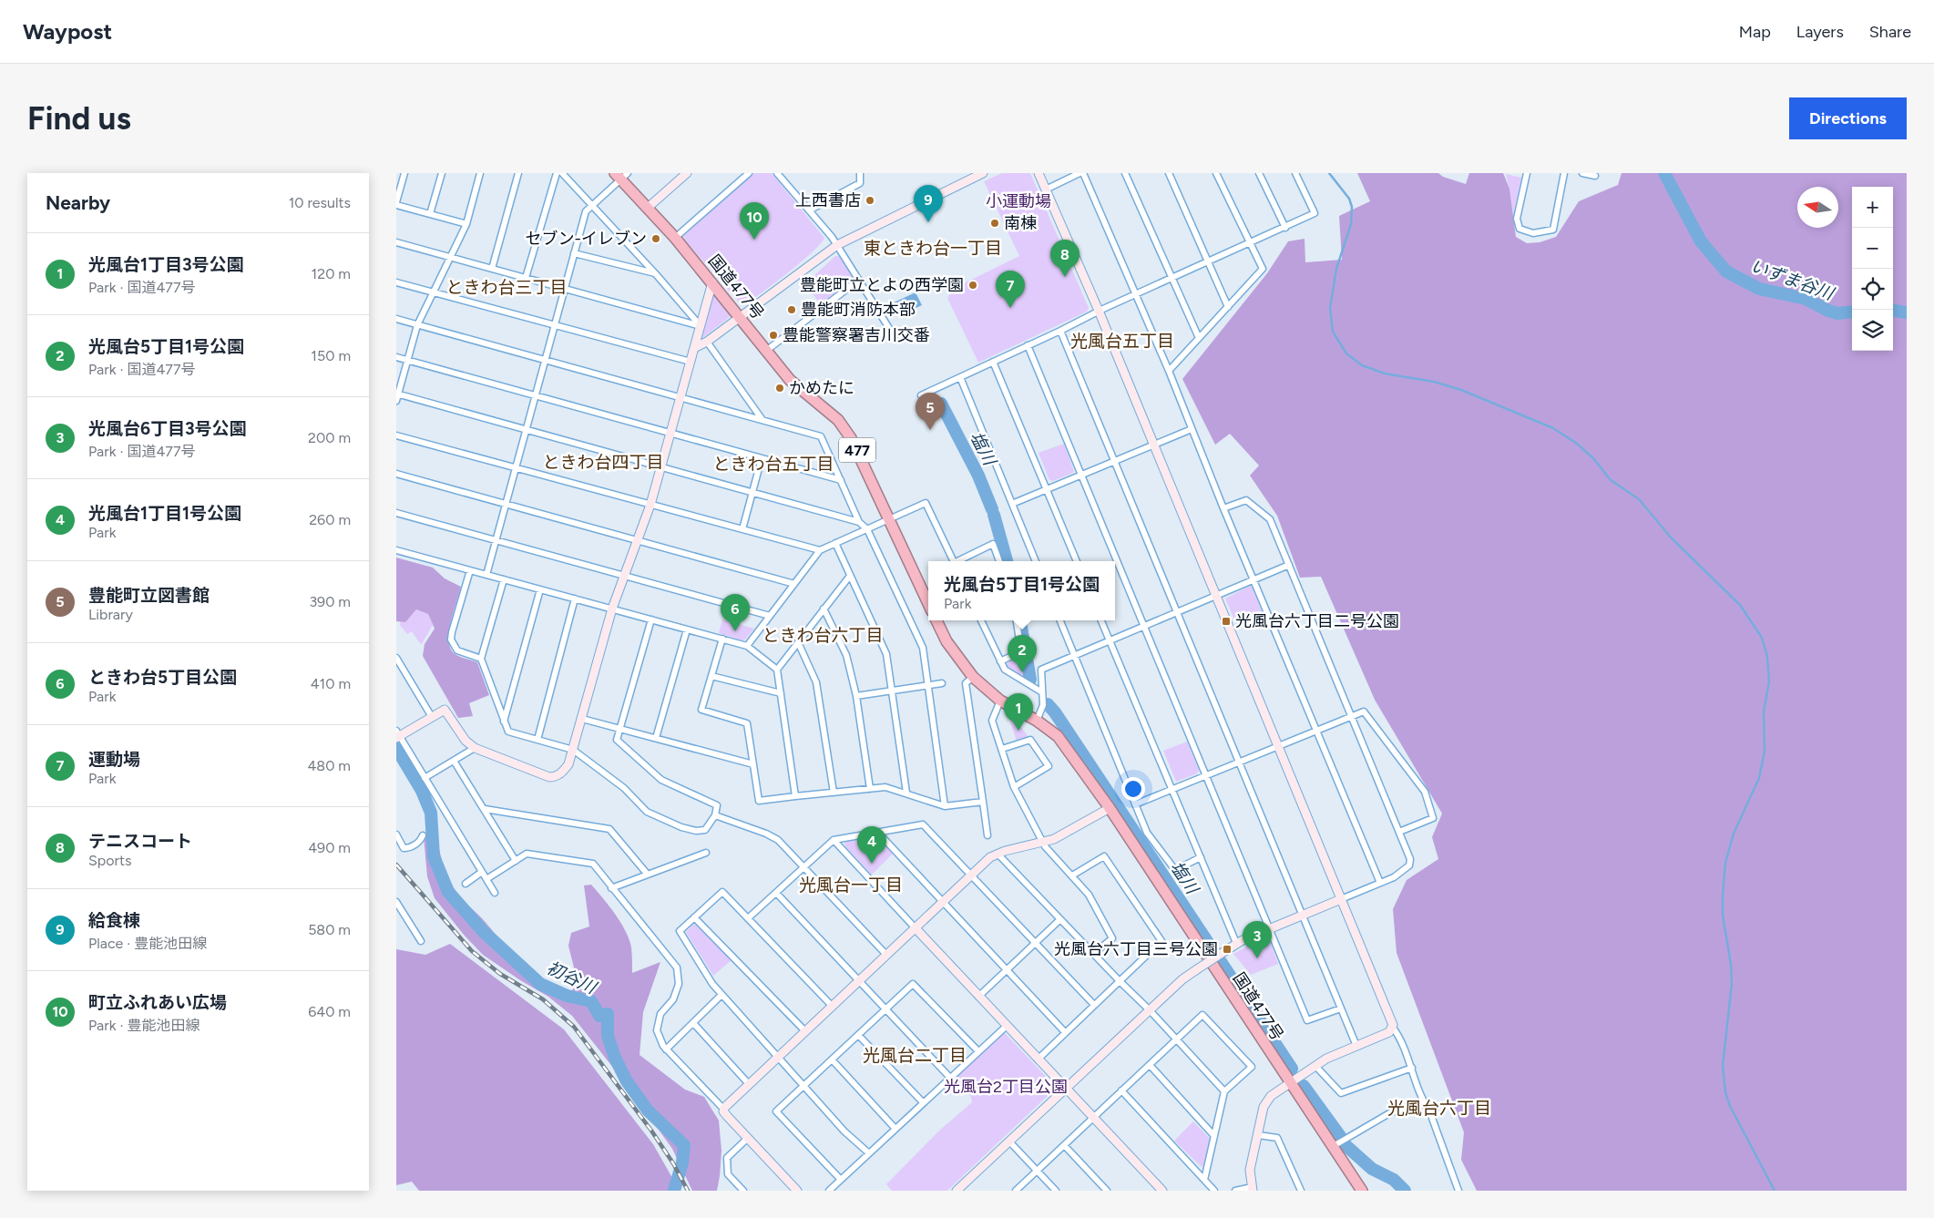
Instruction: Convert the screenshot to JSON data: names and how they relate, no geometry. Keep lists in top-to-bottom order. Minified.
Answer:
{"streets":{"highway":["国道477号","477"]},"districts":["東ときわ台一丁目","ときわ台三丁目","光風台五丁目","ときわ台四丁目","ときわ台五丁目","ときわ台六丁目","光風台一丁目","光風台二丁目","光風台六丁目"],"water":["いずま谷川","塩川","初谷川"],"parks":["小運動場","光風台2丁目公園"],"places":{"other":["上西書店","南棟","セブン-イレブン","豊能町立とよの西学園","豊能町消防本部","豊能警察署吉川交番","かめたに"],"transit":["光風台六丁目二号公園","光風台六丁目三号公園"]},"north":"left","page":{"header":"Waypost","nav":["Map","Layers","Share"],"buttons":"Directions","title":"Find us","heading":["Nearby","10 results"],"pins":["9","10","8","7","5","6","2","1","4","3"],"map_buttons":["+","−"],"list":[{"mark":"1","name":"光風台1丁目3号公園","note":"Park · 国道477号","value":"120 m"},{"mark":"2","name":"光風台5丁目1号公園","note":"Park · 国道477号","value":"150 m"},{"mark":"3","name":"光風台6丁目3号公園","note":"Park · 国道477号","value":"200 m"},{"mark":"4","name":"光風台1丁目1号公園","note":"Park","value":"260 m"},{"mark":"5","name":"豊能町立図書館","note":"Library","value":"390 m"},{"mark":"6","name":"ときわ台5丁目公園","note":"Park","value":"410 m"},{"mark":"7","name":"運動場","note":"Park","value":"480 m"},{"mark":"8","name":"テニスコート","note":"Sports","value":"490 m"},{"mark":"9","name":"給食棟","note":"Place · 豊能池田線","value":"580 m"},{"mark":"10","name":"町立ふれあい広場","note":"Park · 豊能池田線","value":"640 m"}],"popup":["光風台5丁目1号公園","Park"]}}
